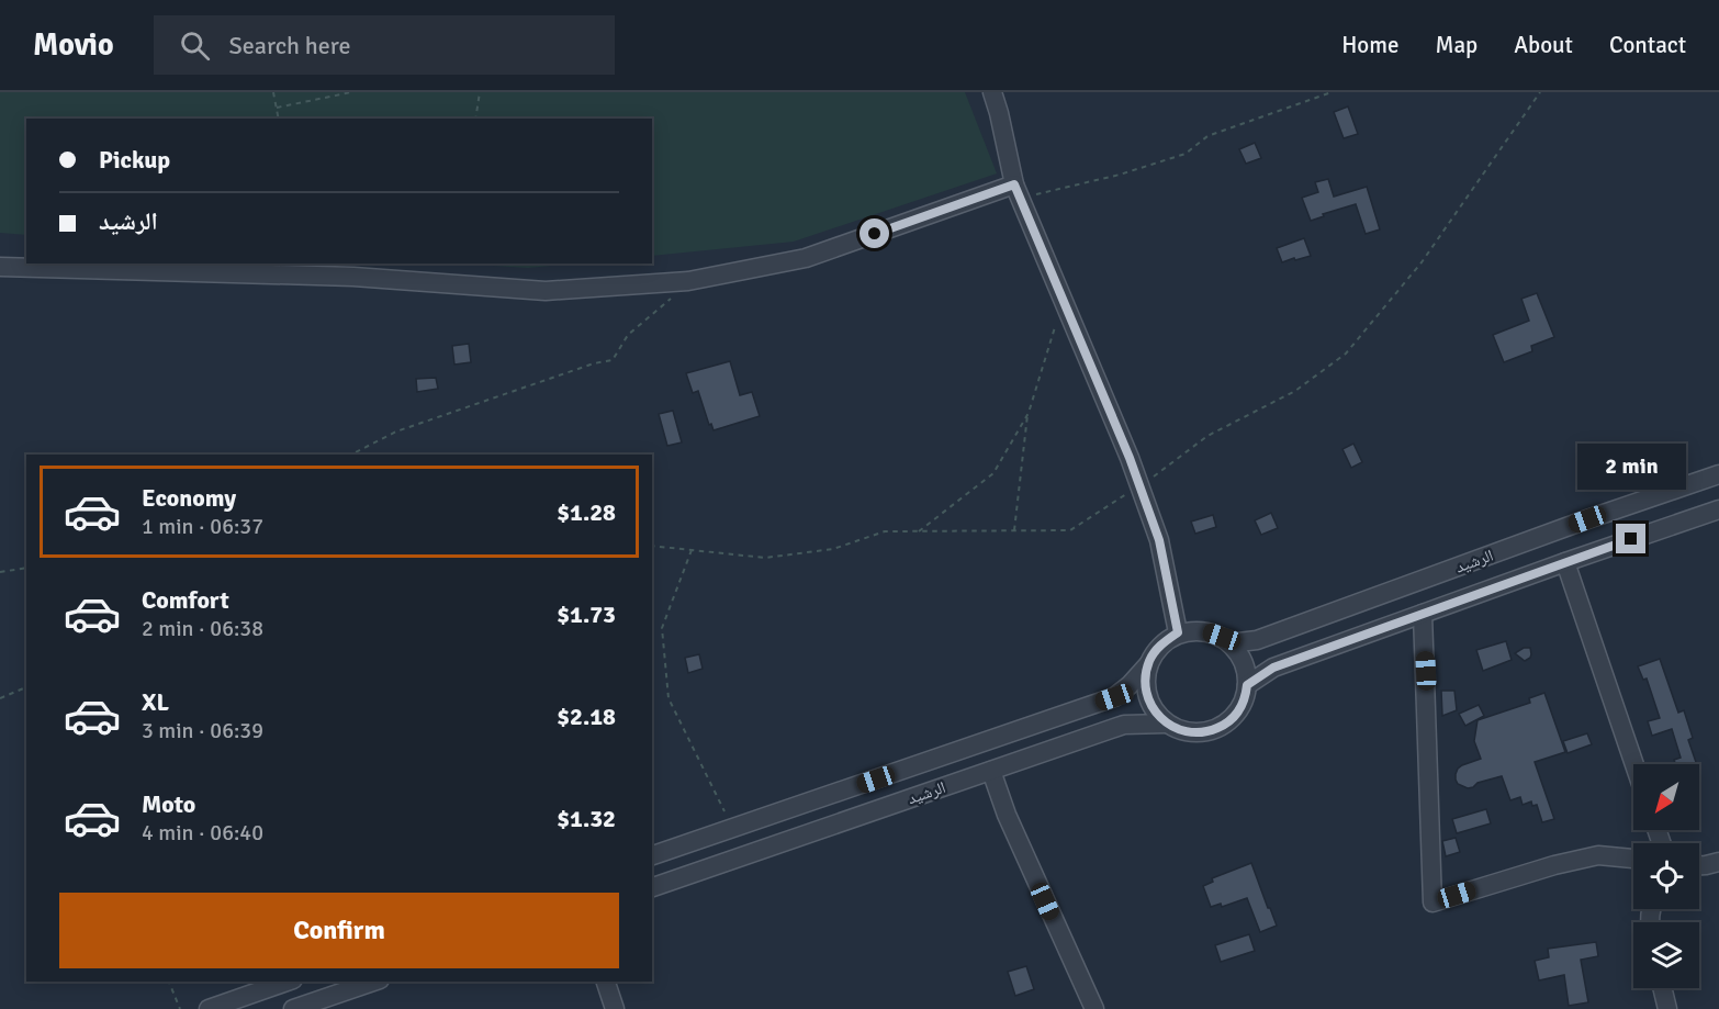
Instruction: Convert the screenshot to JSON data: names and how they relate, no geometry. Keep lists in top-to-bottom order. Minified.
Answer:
{"streets":{"street":["الرشيد"]},"north":"bottom left","page":{"header":"Movio","search":"Search here","nav":["Home","Map","About","Contact"],"banner":["Pickup","الرشيد"],"bubble":"2 min","list":[{"name":"Economy","note":"1 min · 06:37","value":"$1.28"},{"name":"Comfort","note":"2 min · 06:38","value":"$1.73"},{"name":"XL","note":"3 min · 06:39","value":"$2.18"},{"name":"Moto","note":"4 min · 06:40","value":"$1.32"}],"buttons":"Confirm"}}
